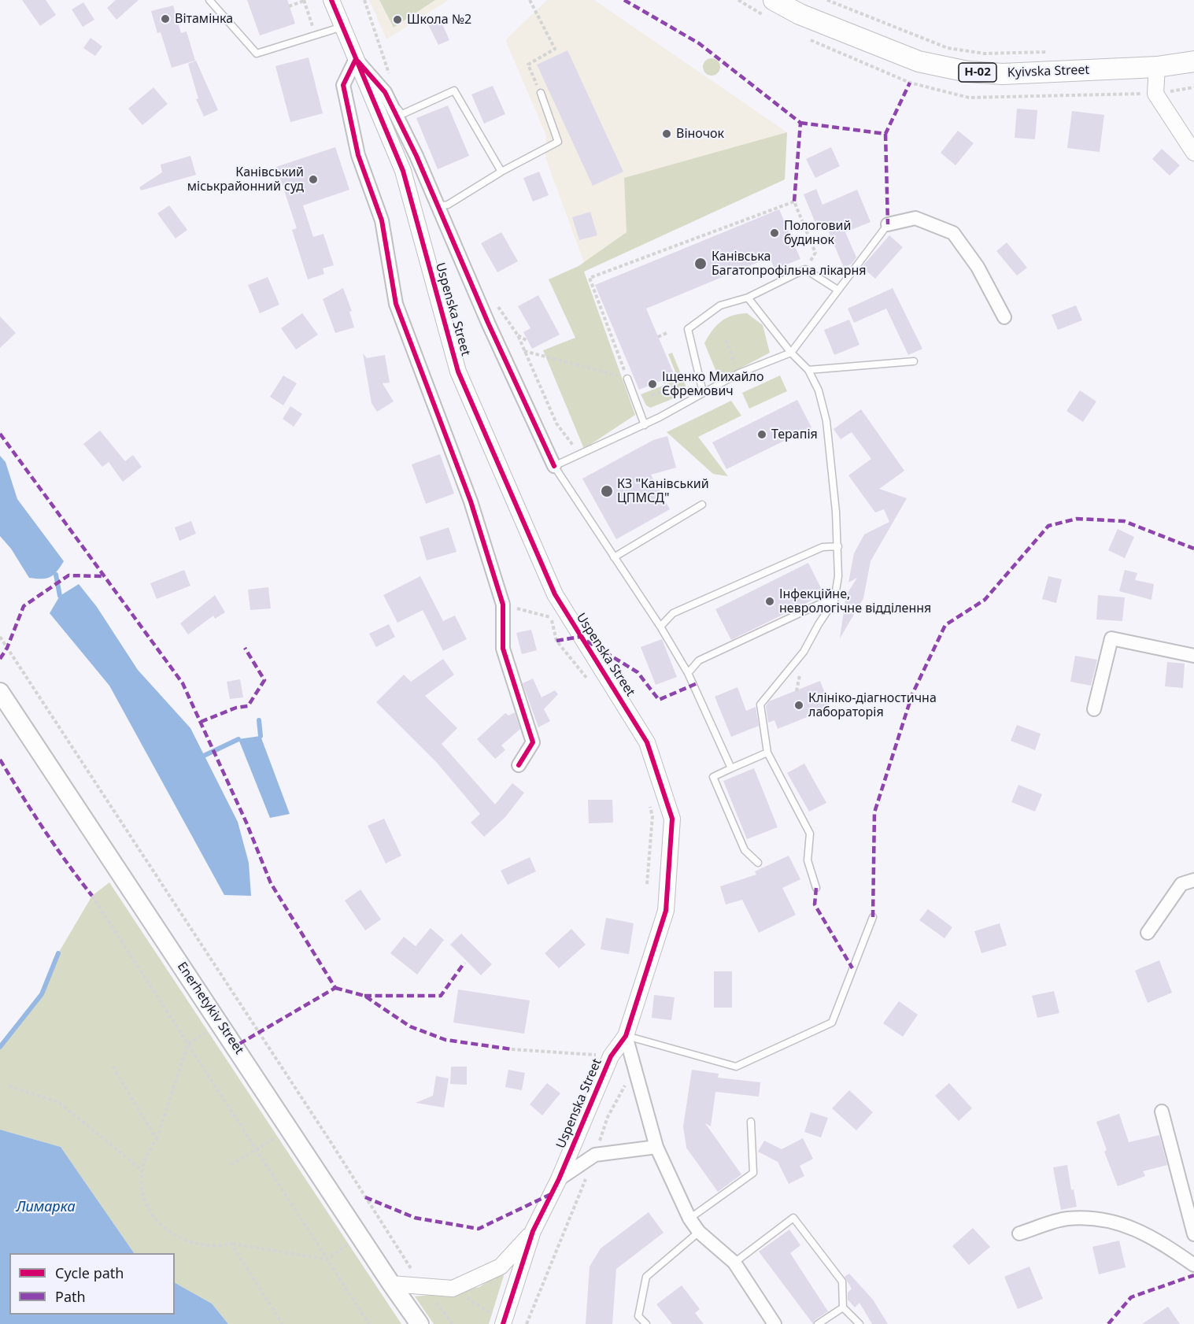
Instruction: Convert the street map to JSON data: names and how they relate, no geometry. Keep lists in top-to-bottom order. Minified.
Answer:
{"streets":{"main road":["Kyivska Street","Н-02","Enerhetykiv Street"],"street":["Uspenska Street"]},"water":["Лимарка"],"places":["Вітамінка","Школа №2","Віночок","Канівський міськрайонний суд","Пологовий будинок","Канівська Багатопрофільна лікарня","Іщенко Михайло Єфремович","Терапія","КЗ \"Канівський ЦПМСД\"","Інфекційне, неврологічне відділення","Клініко-діагностична лабораторія"],"legend":["Cycle path","Path"]}
